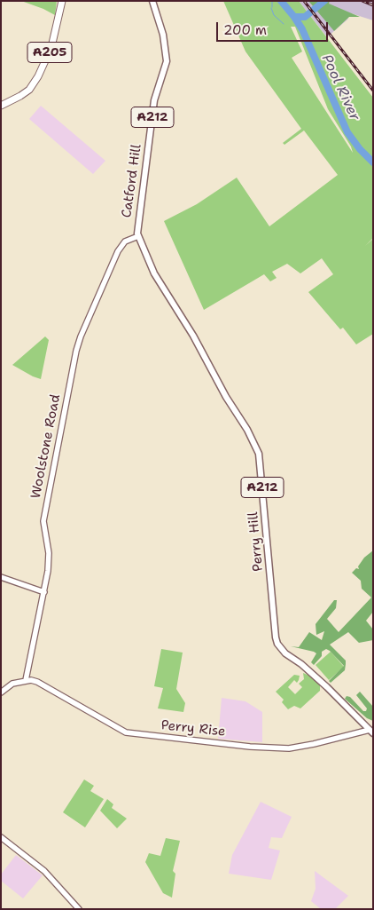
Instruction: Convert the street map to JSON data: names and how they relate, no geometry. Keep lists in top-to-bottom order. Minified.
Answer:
{"streets":{"highway":["A205"],"main road":["A212","Catford Hill","Perry Hill"],"street":["Woolstone Road","Perry Rise"]},"crossings":[["Catford Hill","Woolstone Road"],["Catford Hill","Perry Hill"],["Woolstone Road","Perry Hill"],["Woolstone Road","Perry Rise"],["Perry Hill","Perry Rise"]],"water":["Pool River"],"scale_bar":"200 m"}
